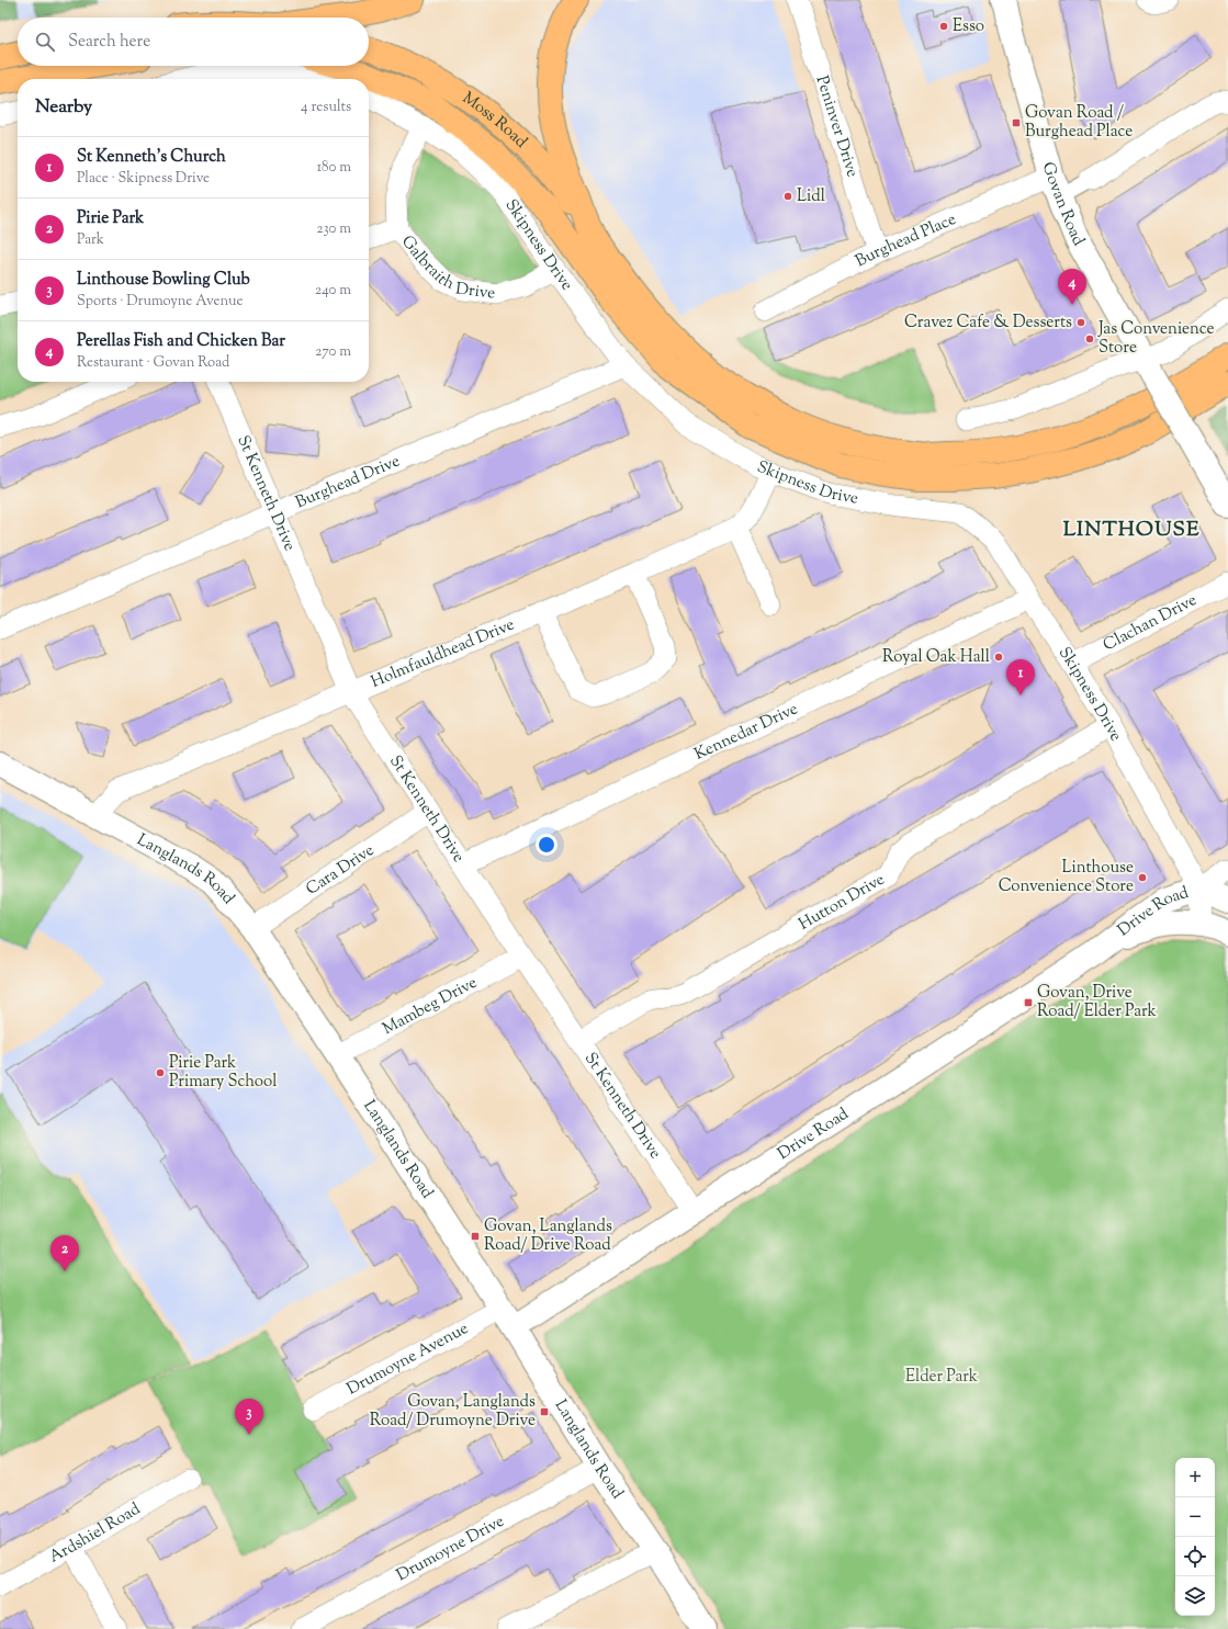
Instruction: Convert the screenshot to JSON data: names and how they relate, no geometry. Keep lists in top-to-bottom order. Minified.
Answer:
{"streets":{"main road":["Moss Road"],"street":["Peninver Drive","Govan Road","Burghead Place","Skipness Drive","Galbraith Drive","Burghead Drive","St Kenneth Drive","Clachan Drive","Holmfauldhead Drive","Kennedar Drive","Cara Drive","Langlands Road","Hutton Drive","Drive Road","Mambeg Drive","Drumoyne Avenue","Ardshiel Road","Drumoyne Drive"]},"crossings":[["Peninver Drive","Burghead Place"],["Govan Road","Burghead Place"],["Skipness Drive","Galbraith Drive"],["Skipness Drive","Burghead Drive"],["Skipness Drive","Clachan Drive"],["Skipness Drive","Holmfauldhead Drive"],["Skipness Drive","Kennedar Drive"],["Skipness Drive","Hutton Drive"],["Skipness Drive","Drive Road"],["Burghead Drive","St Kenneth Drive"],["St Kenneth Drive","Holmfauldhead Drive"],["St Kenneth Drive","Kennedar Drive"],["St Kenneth Drive","Cara Drive"],["St Kenneth Drive","Hutton Drive"],["St Kenneth Drive","Drive Road"],["St Kenneth Drive","Mambeg Drive"],["Holmfauldhead Drive","Langlands Road"],["Cara Drive","Langlands Road"],["Langlands Road","Drive Road"],["Langlands Road","Mambeg Drive"],["Langlands Road","Drumoyne Avenue"],["Langlands Road","Drumoyne Drive"],["Drive Road","Drumoyne Avenue"]],"districts":["LINTHOUSE"],"parks":["Elder Park"],"places":{"other":["Esso","Lidl","Cravez Cafe & Desserts","Jas Convenience Store","Royal Oak Hall","Linthouse Convenience Store","Pirie Park Primary School"],"transit":["Govan Road / Burghead Place","Govan, Drive Road/ Elder Park","Govan, Langlands Road/ Drive Road","Govan, Langlands Road/ Drumoyne Drive"]},"page":{"search":"Search here","heading":["Nearby","4 results"],"list":[{"mark":"1","name":"St Kenneth's Church","note":"Place · Skipness Drive","value":"180 m"},{"mark":"2","name":"Pirie Park","note":"Park","value":"230 m"},{"mark":"3","name":"Linthouse Bowling Club","note":"Sports · Drumoyne Avenue","value":"240 m"},{"mark":"4","name":"Perellas Fish and Chicken Bar","note":"Restaurant · Govan Road","value":"270 m"}],"pins":["4","1","2","3"],"map_buttons":["+","−"]}}
